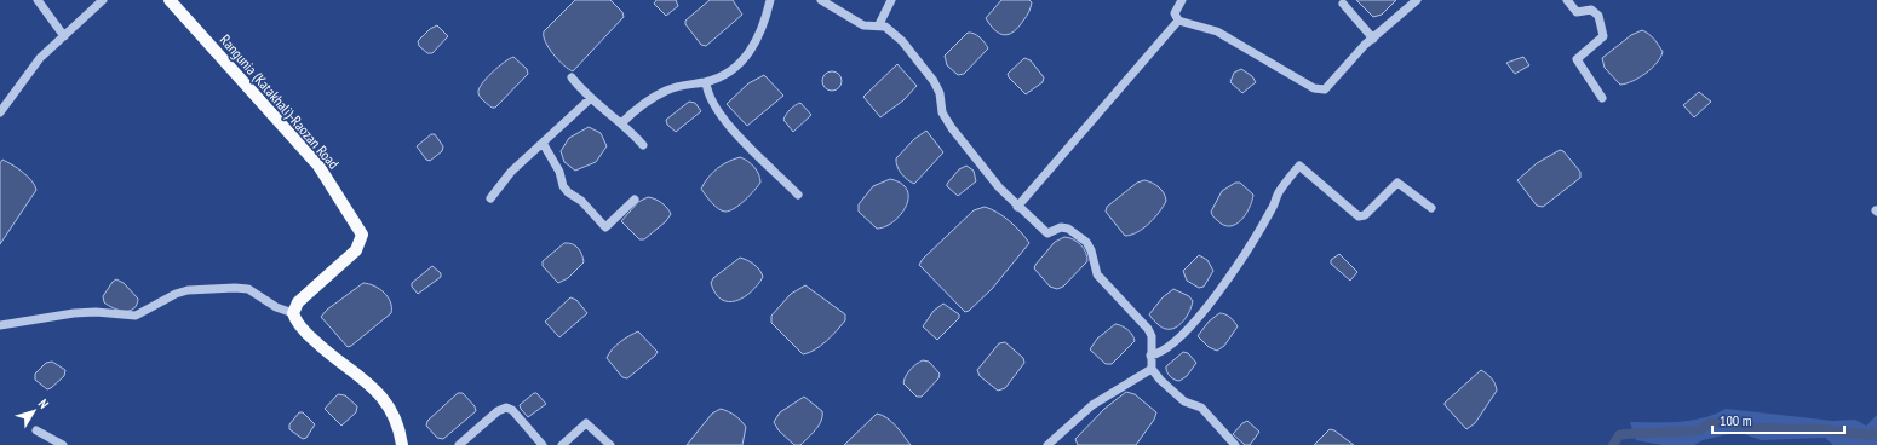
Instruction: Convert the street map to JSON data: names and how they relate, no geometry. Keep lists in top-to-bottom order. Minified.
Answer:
{"streets":{"main road":["Rangunia (Katakhali)-Raozan Road"]},"scale_bar":"100 m","north":"top right"}
